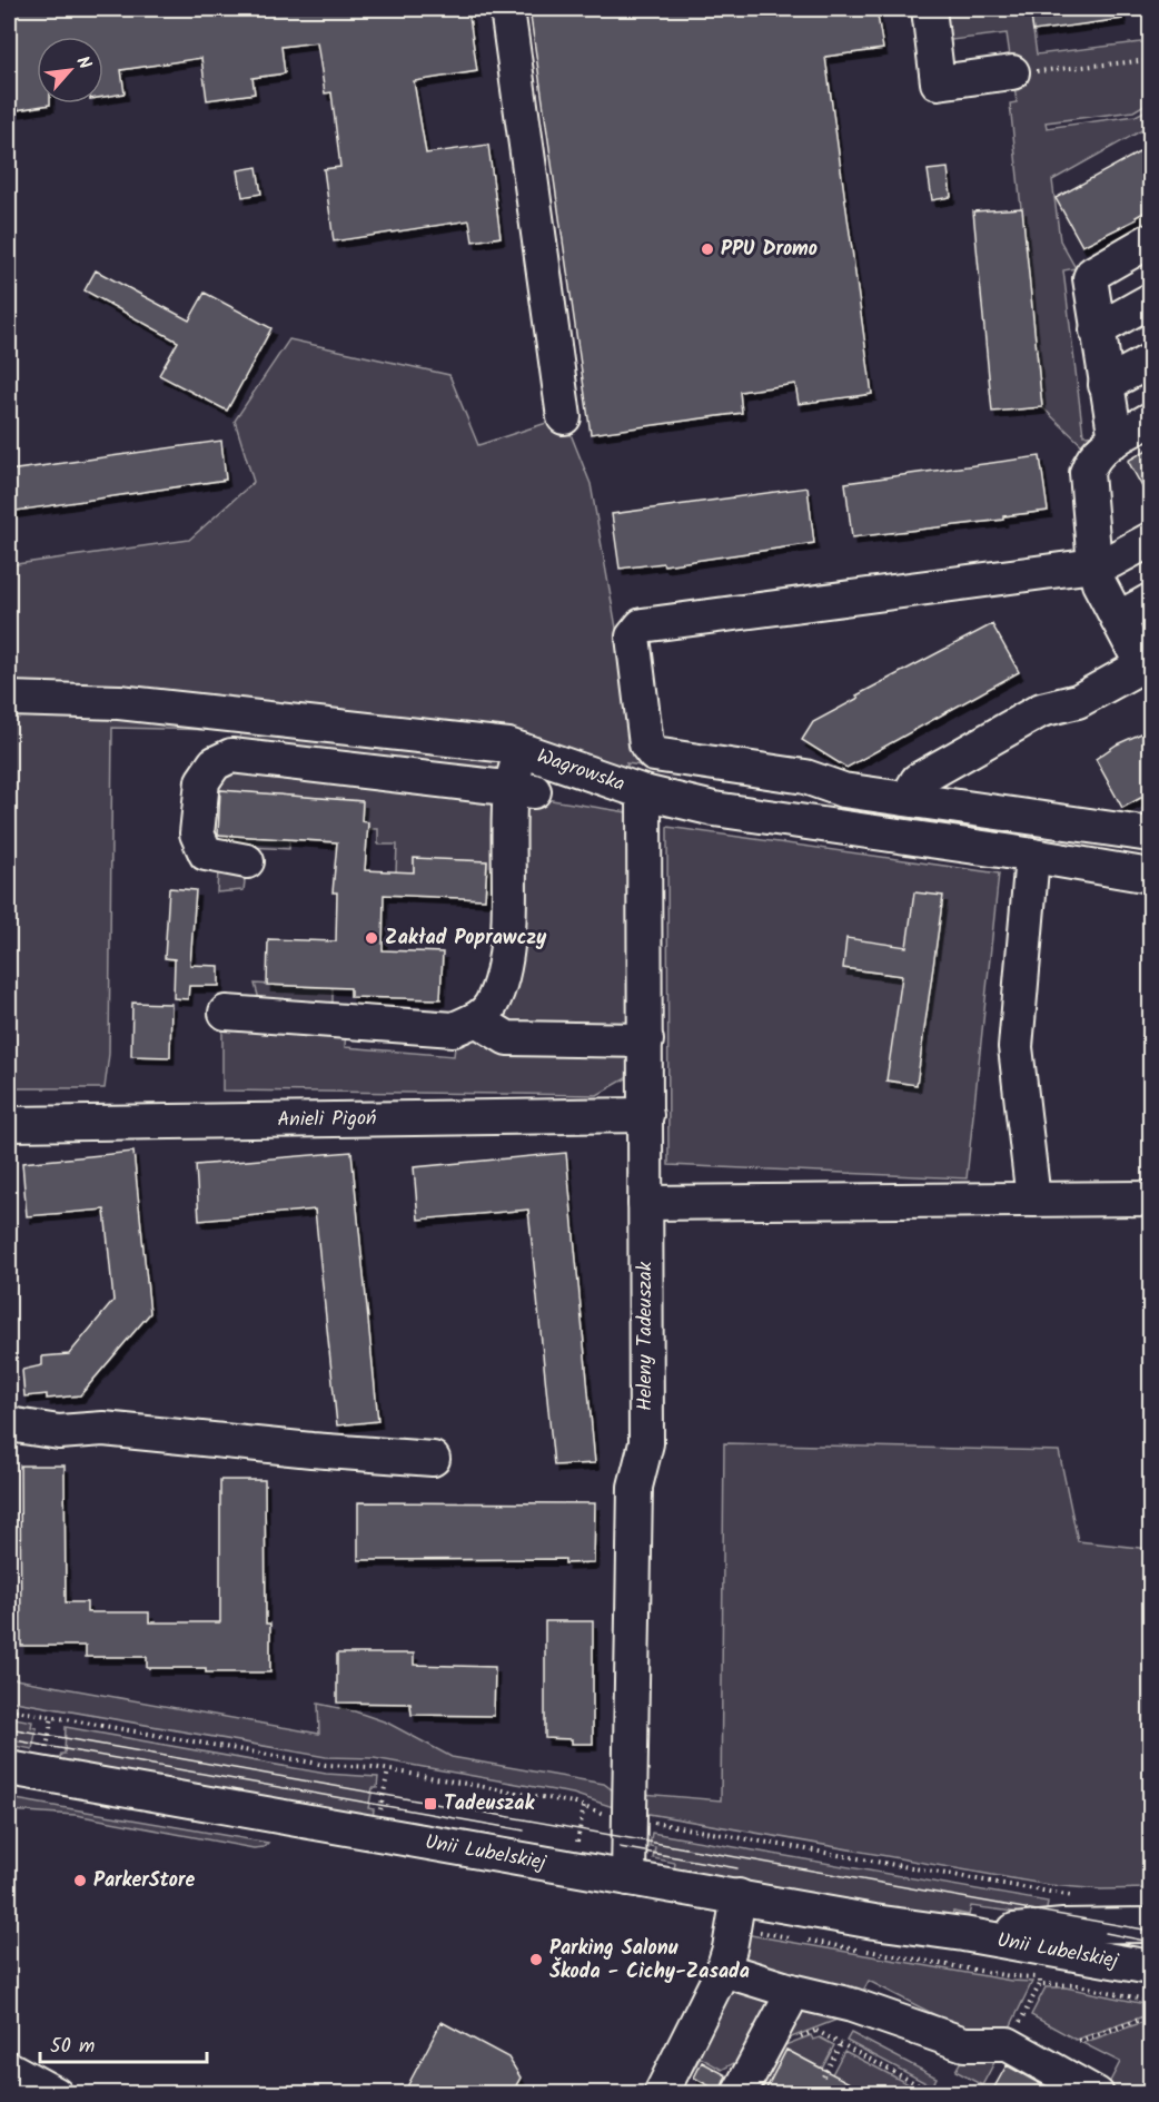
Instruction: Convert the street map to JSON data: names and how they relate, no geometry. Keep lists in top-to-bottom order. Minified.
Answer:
{"streets":{"street":["Wagrowska","Anieli Pigoń","Heleny Tadeuszak","Unii Lubelskiej"]},"crossings":[["Wagrowska","Heleny Tadeuszak"],["Anieli Pigoń","Heleny Tadeuszak"],["Heleny Tadeuszak","Unii Lubelskiej"]],"places":{"other":["PPU Dromo","Zakład Poprawczy","ParkerStore","Parking Salonu Škoda - Cichy-Zasada"],"transit":["Tadeuszak"]},"scale_bar":"50 m","north":"top right"}
